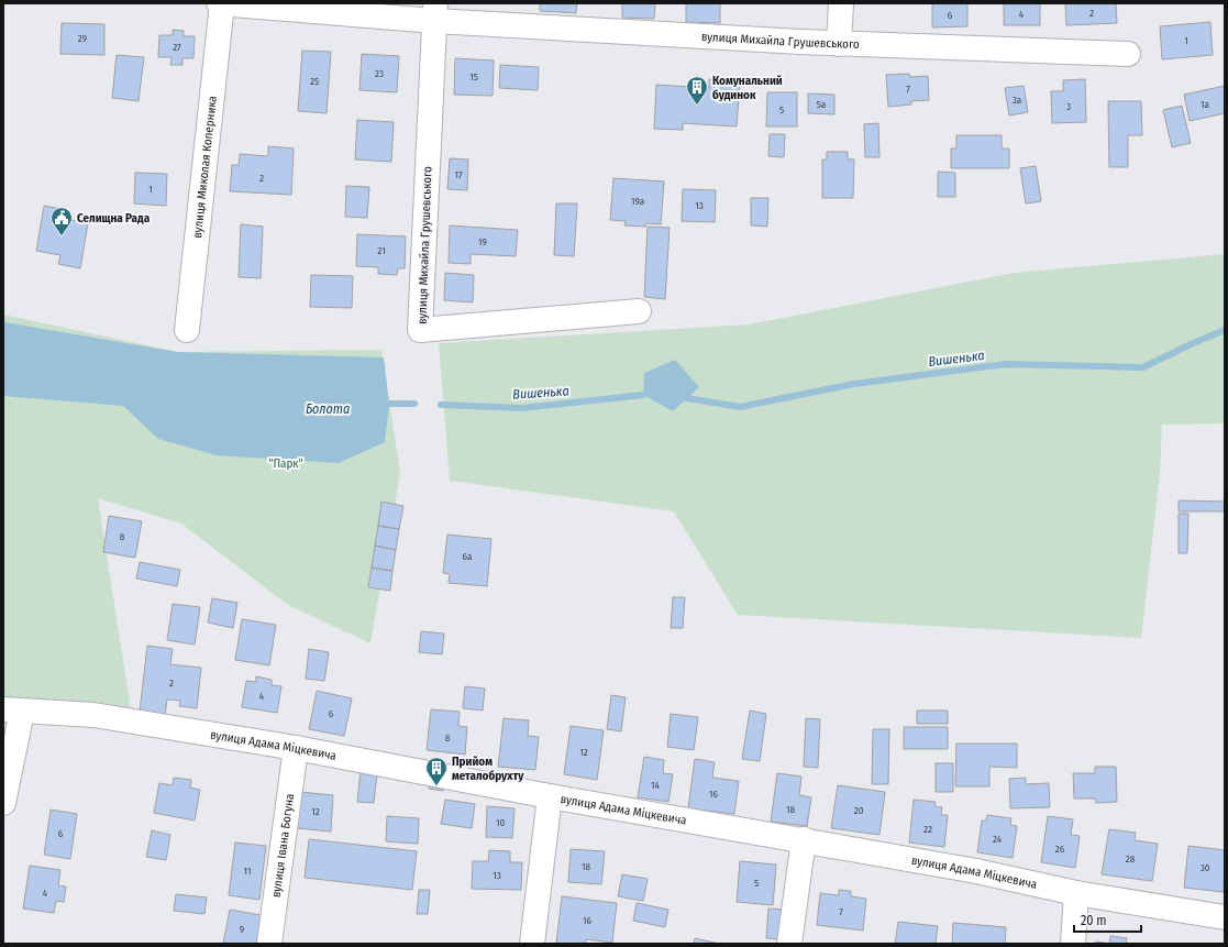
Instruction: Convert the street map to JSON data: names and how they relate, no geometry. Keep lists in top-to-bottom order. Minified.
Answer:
{"streets":{"street":["вулиця Михайла Грушевського","вулиця Миколая Коперника","вулиця Адама Міцкевича","вулиця Івана Богуна"]},"crossings":[["вулиця Михайла Грушевського","вулиця Миколая Коперника"],["вулиця Адама Міцкевича","вулиця Івана Богуна"]],"water":["Вишенька","Болота"],"parks":["\"Парк\""],"places":{"building":["Комунальний будинок","Прийом металобрухту"],"public building":["Селищна Рада"]},"house_numbers":["2","4","6","29","1","27","23","15","25","7","3а","5а","1а","3","5","17","2","1","19а","13","19","21","8","6а","2","4","6","8","12","14","16","18","20","12","10","22","6","24","26","28","18","30","11","13","5","4","7","16","9"],"scale_bar":"20 m"}
